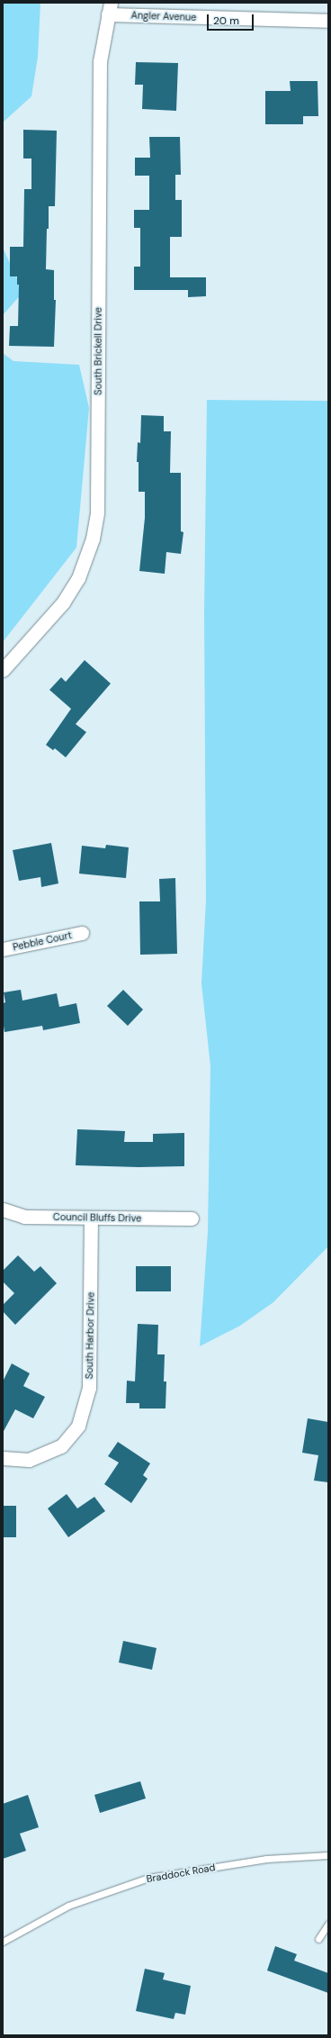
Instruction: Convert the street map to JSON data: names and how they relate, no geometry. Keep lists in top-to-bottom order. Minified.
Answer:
{"streets":{"street":["Angler Avenue","South Brickell Drive","Pebble Court","Council Bluffs Drive","South Harbor Drive"],"lane":["Braddock Road"]},"crossings":[["Angler Avenue","South Brickell Drive"],["Council Bluffs Drive","South Harbor Drive"]],"scale_bar":"20 m"}
